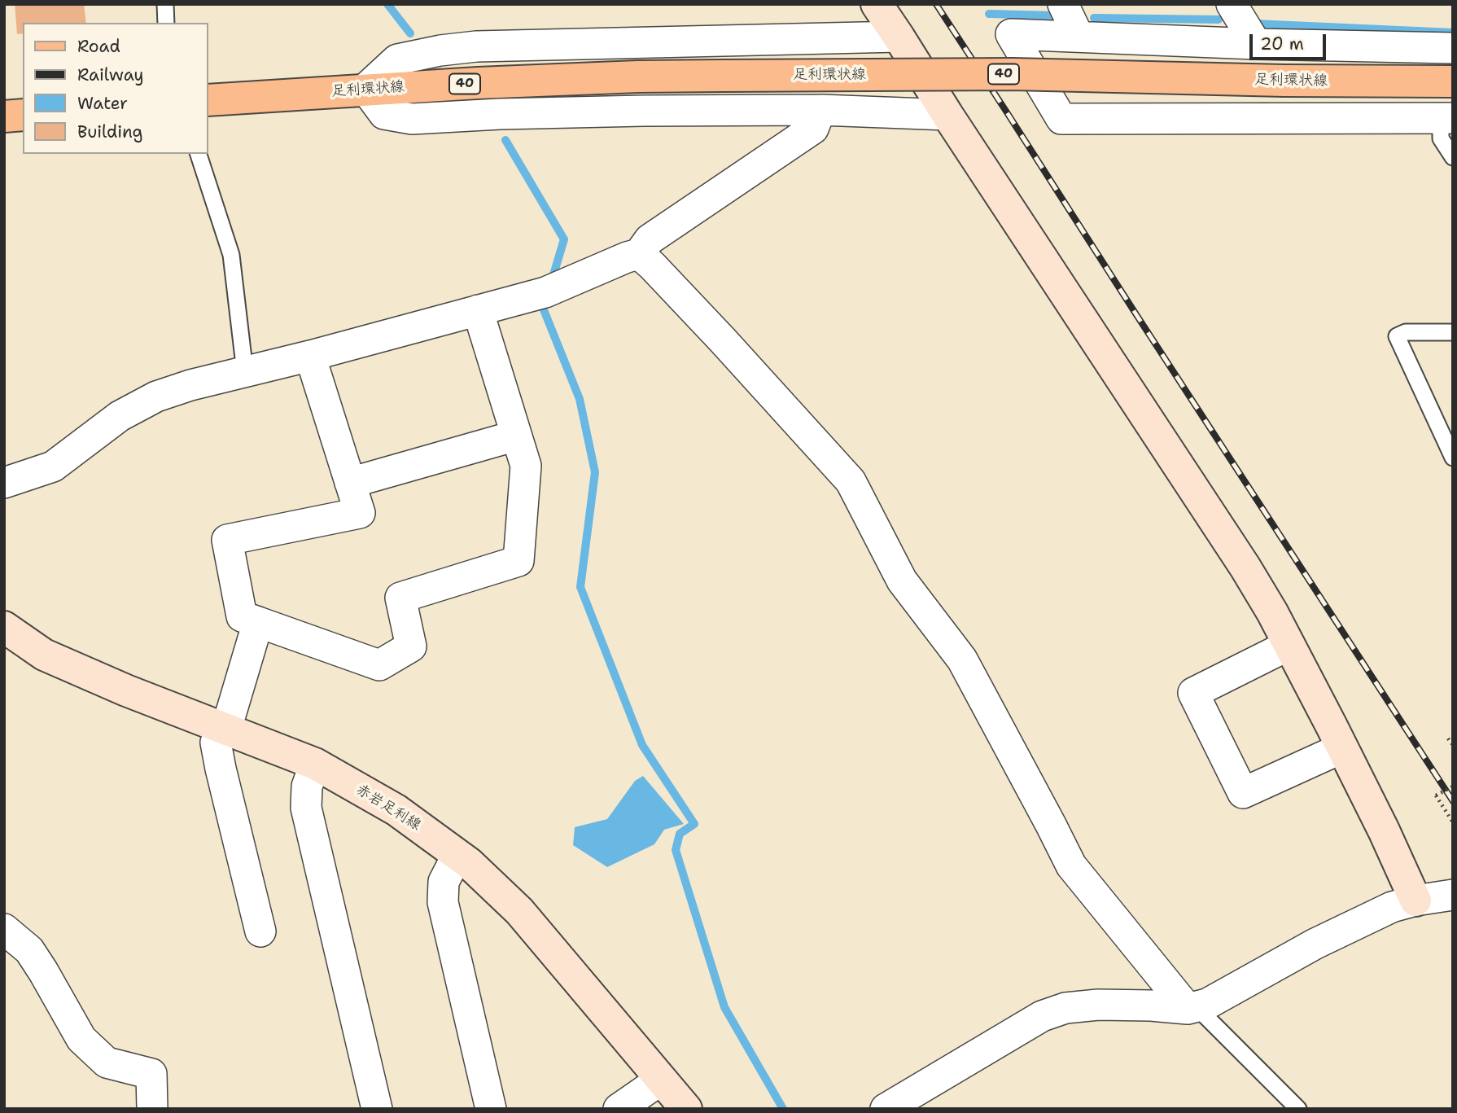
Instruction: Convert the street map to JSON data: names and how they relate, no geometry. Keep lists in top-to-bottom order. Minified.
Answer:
{"streets":{"main road":["40","足利環状線"],"street":["赤岩足利線"]},"legend":["Road","Railway","Water","Building"],"scale_bar":"20 m"}
